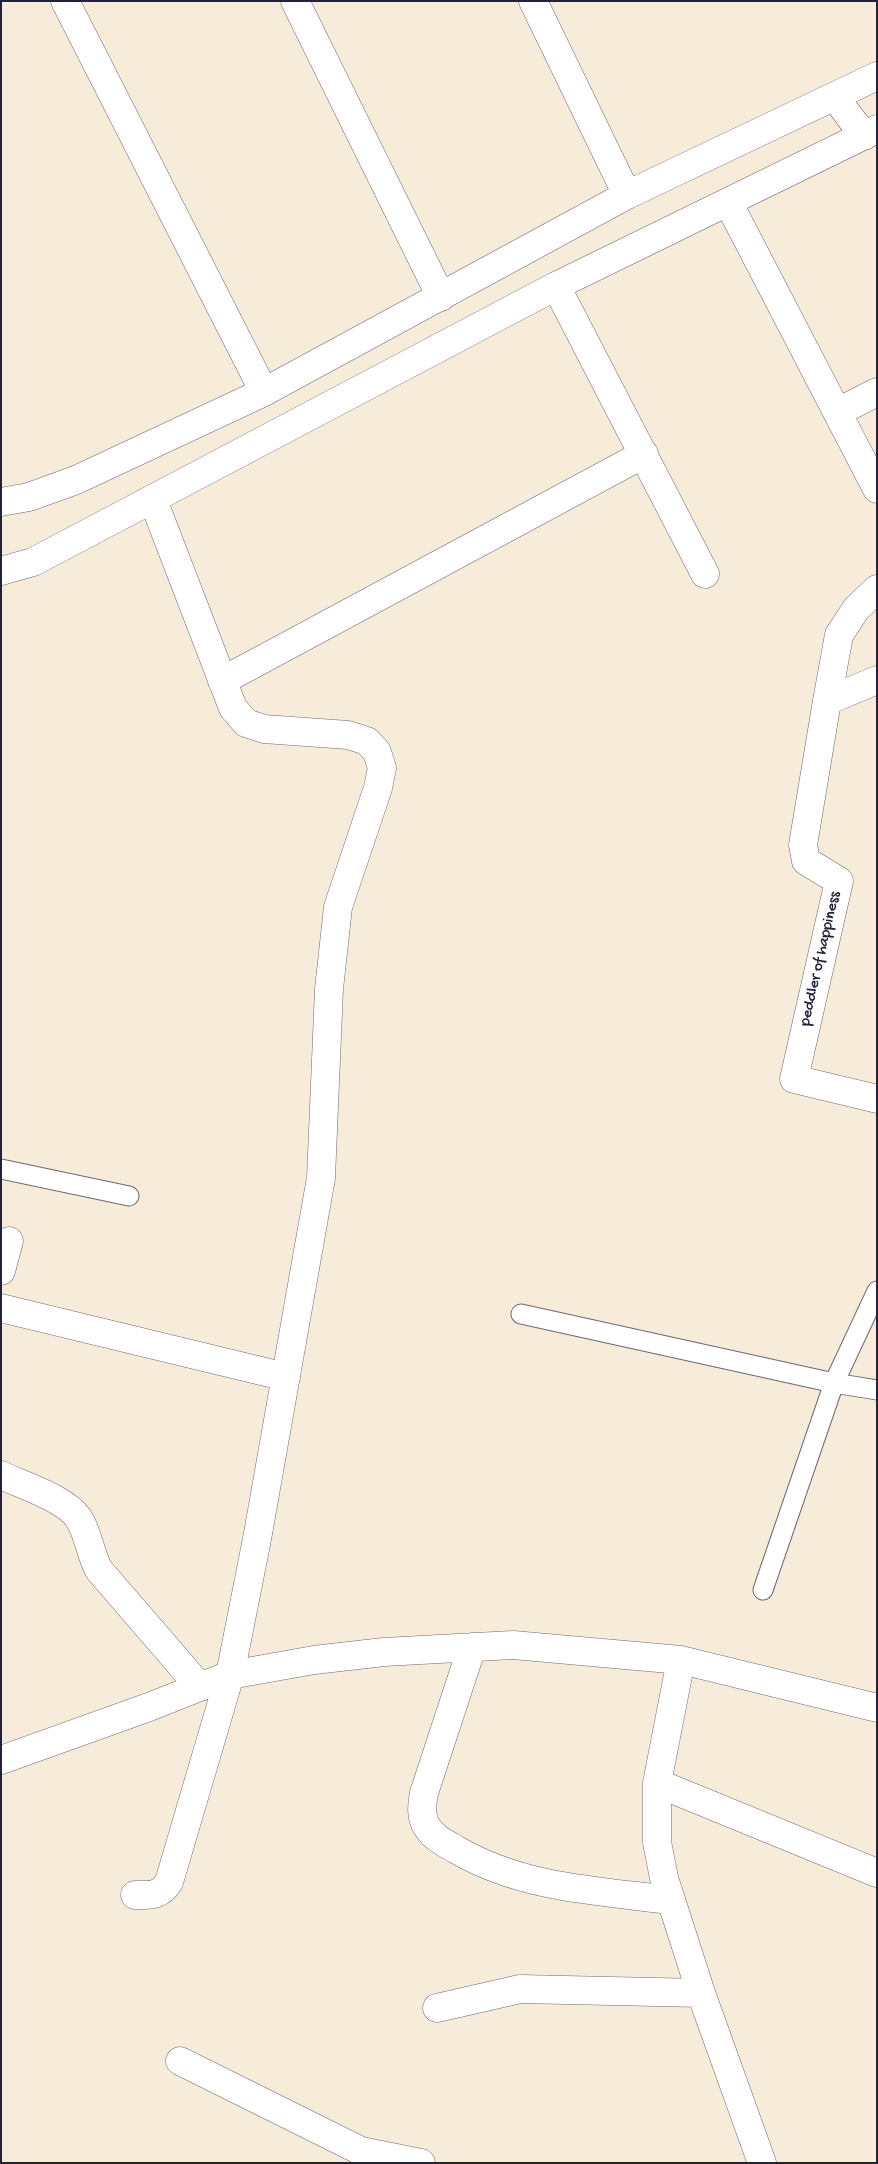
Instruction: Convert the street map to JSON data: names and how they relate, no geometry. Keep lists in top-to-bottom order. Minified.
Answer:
{"streets":{"street":["peddler of happiness"]}}
